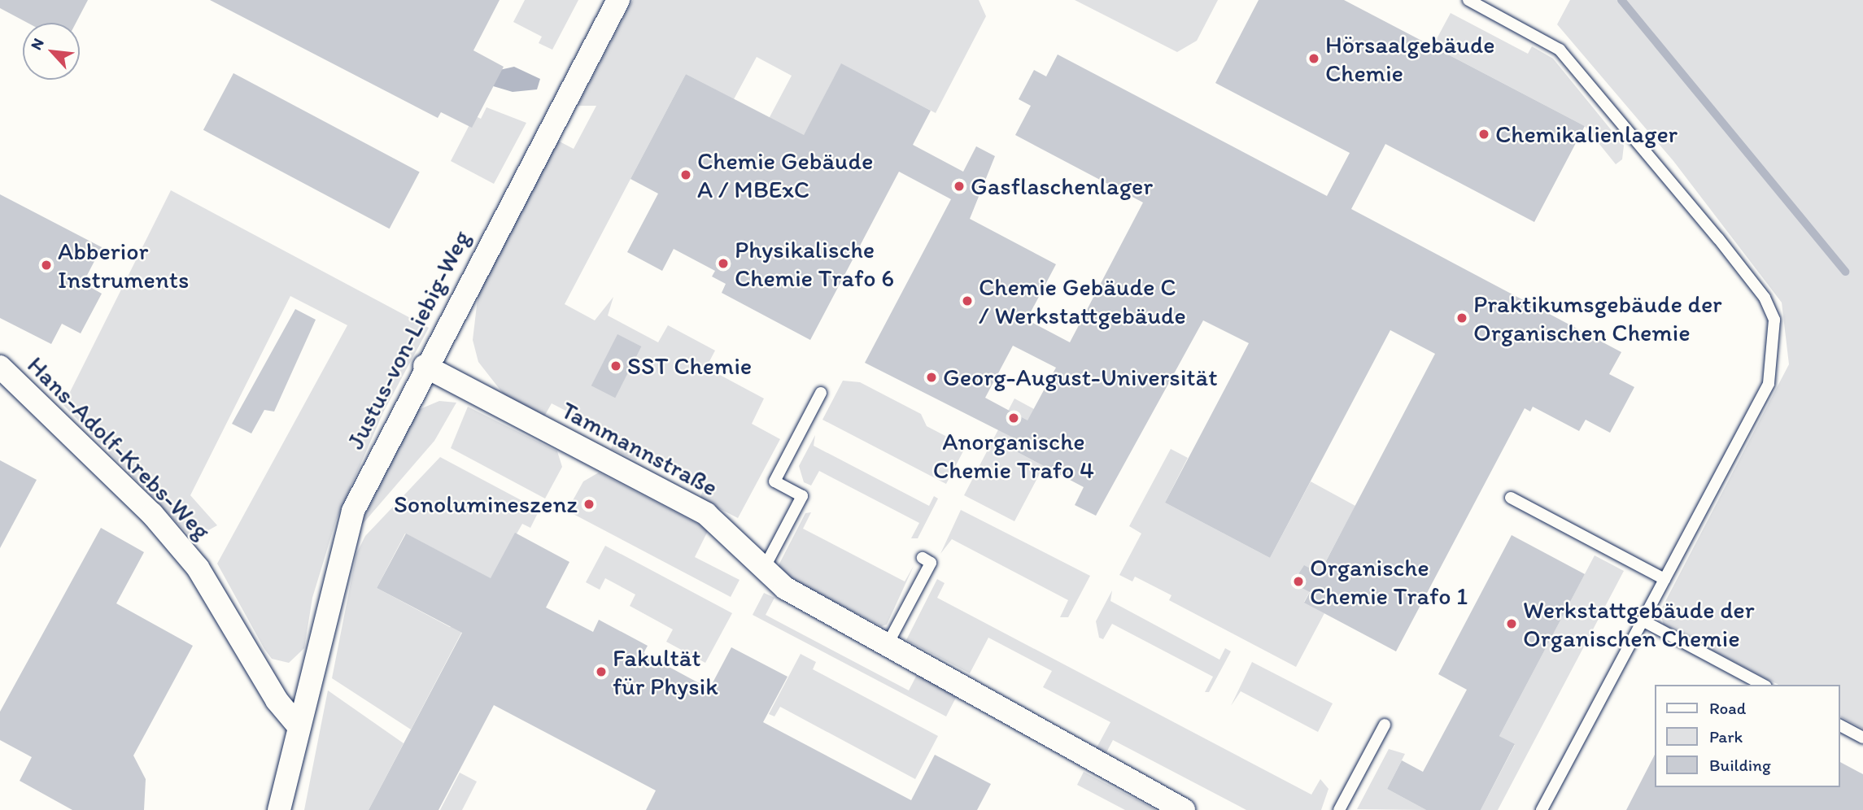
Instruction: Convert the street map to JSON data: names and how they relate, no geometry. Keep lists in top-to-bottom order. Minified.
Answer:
{"streets":{"street":["Justus-von-Liebig-Weg","Hans-Adolf-Krebs-Weg","Tammannstraße"]},"crossings":[["Justus-von-Liebig-Weg","Hans-Adolf-Krebs-Weg"],["Justus-von-Liebig-Weg","Tammannstraße"]],"places":["Hörsaalgebäude Chemie","Chemikalienlager","Chemie Gebäude A / MBExC","Gasflaschenlager","Physikalische Chemie Trafo 6","Abberior Instruments","Chemie Gebäude C / Werkstattgebäude","Praktikumsgebäude der Organischen Chemie","SST Chemie","Georg-August-Universität","Anorganische Chemie Trafo 4","Sonolumineszenz","Organische Chemie Trafo 1","Werkstattgebäude der Organischen Chemie","Fakultät für Physik"],"legend":["Road","Park","Building"],"north":"top left"}
